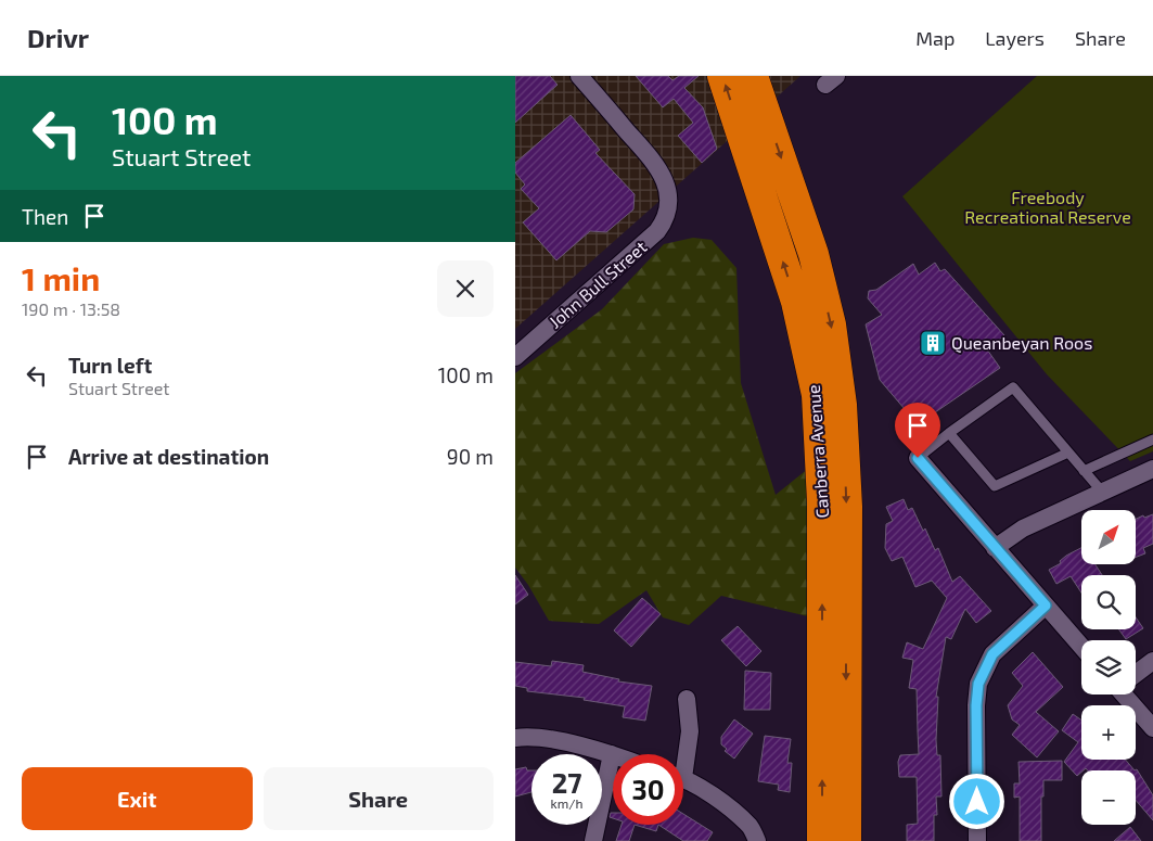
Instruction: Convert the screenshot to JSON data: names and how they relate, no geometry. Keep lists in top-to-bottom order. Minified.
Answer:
{"streets":{"highway":["Canberra Avenue"],"street":["John Bull Street"]},"parks":["Freebody Recreational Reserve"],"places":{"building":["Queanbeyan Roos"]},"north":"top right","page":{"header":"Drivr","nav":["Map","Layers","Share"],"turn":["100 m","Stuart Street"],"then":"Then","heading":["1 min","190 m · 13:58"],"list":[{"name":"Turn left","note":"Stuart Street","value":"100 m"},{"name":"Arrive at destination","value":"90 m"}],"map_buttons":["+","−"],"speed":"27 km/h","limit":"30","buttons":["Exit","Share"]}}
